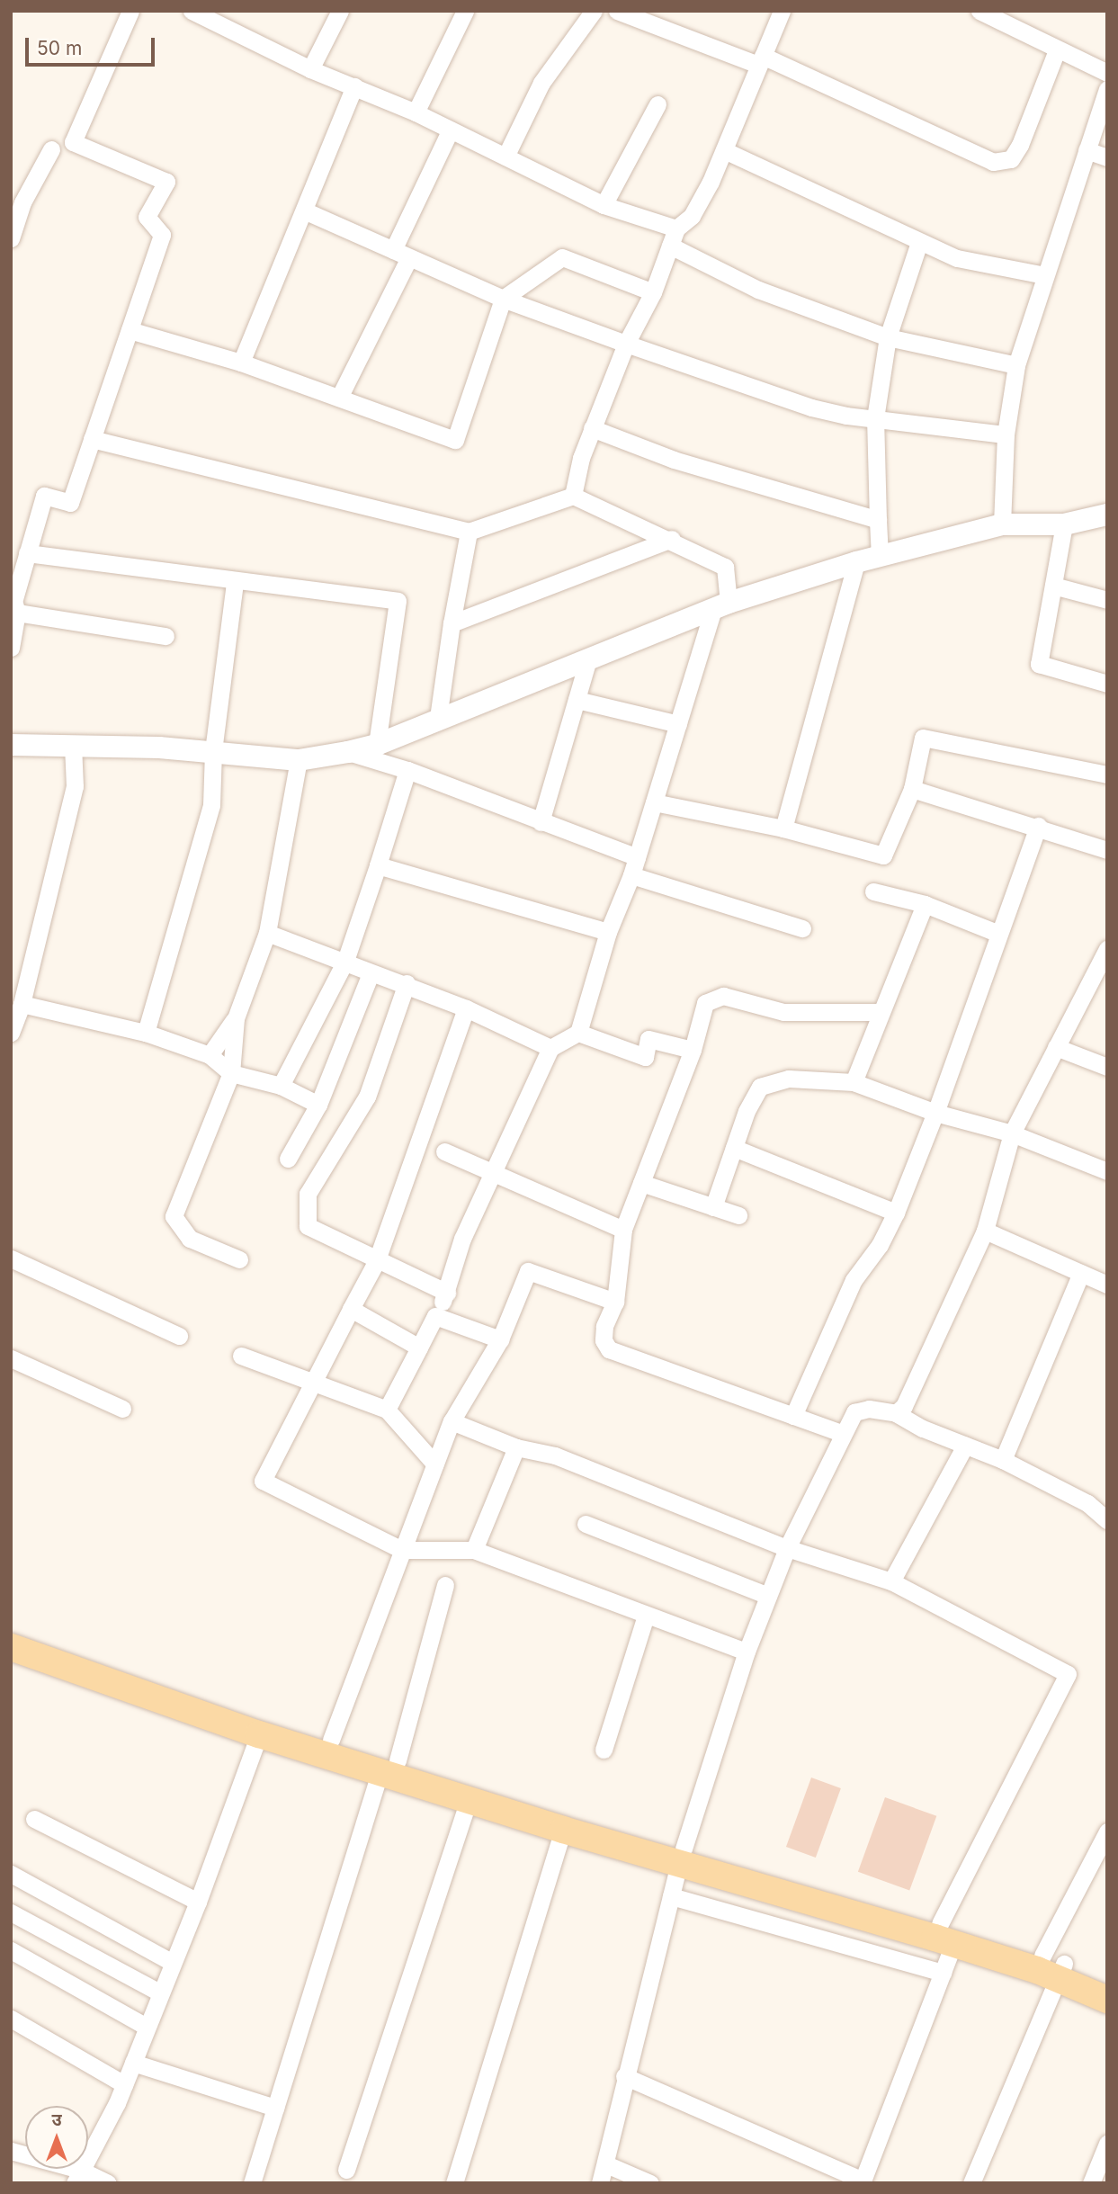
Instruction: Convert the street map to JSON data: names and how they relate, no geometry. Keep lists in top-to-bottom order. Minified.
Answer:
{"scale_bar":"50 m","north":"top"}
